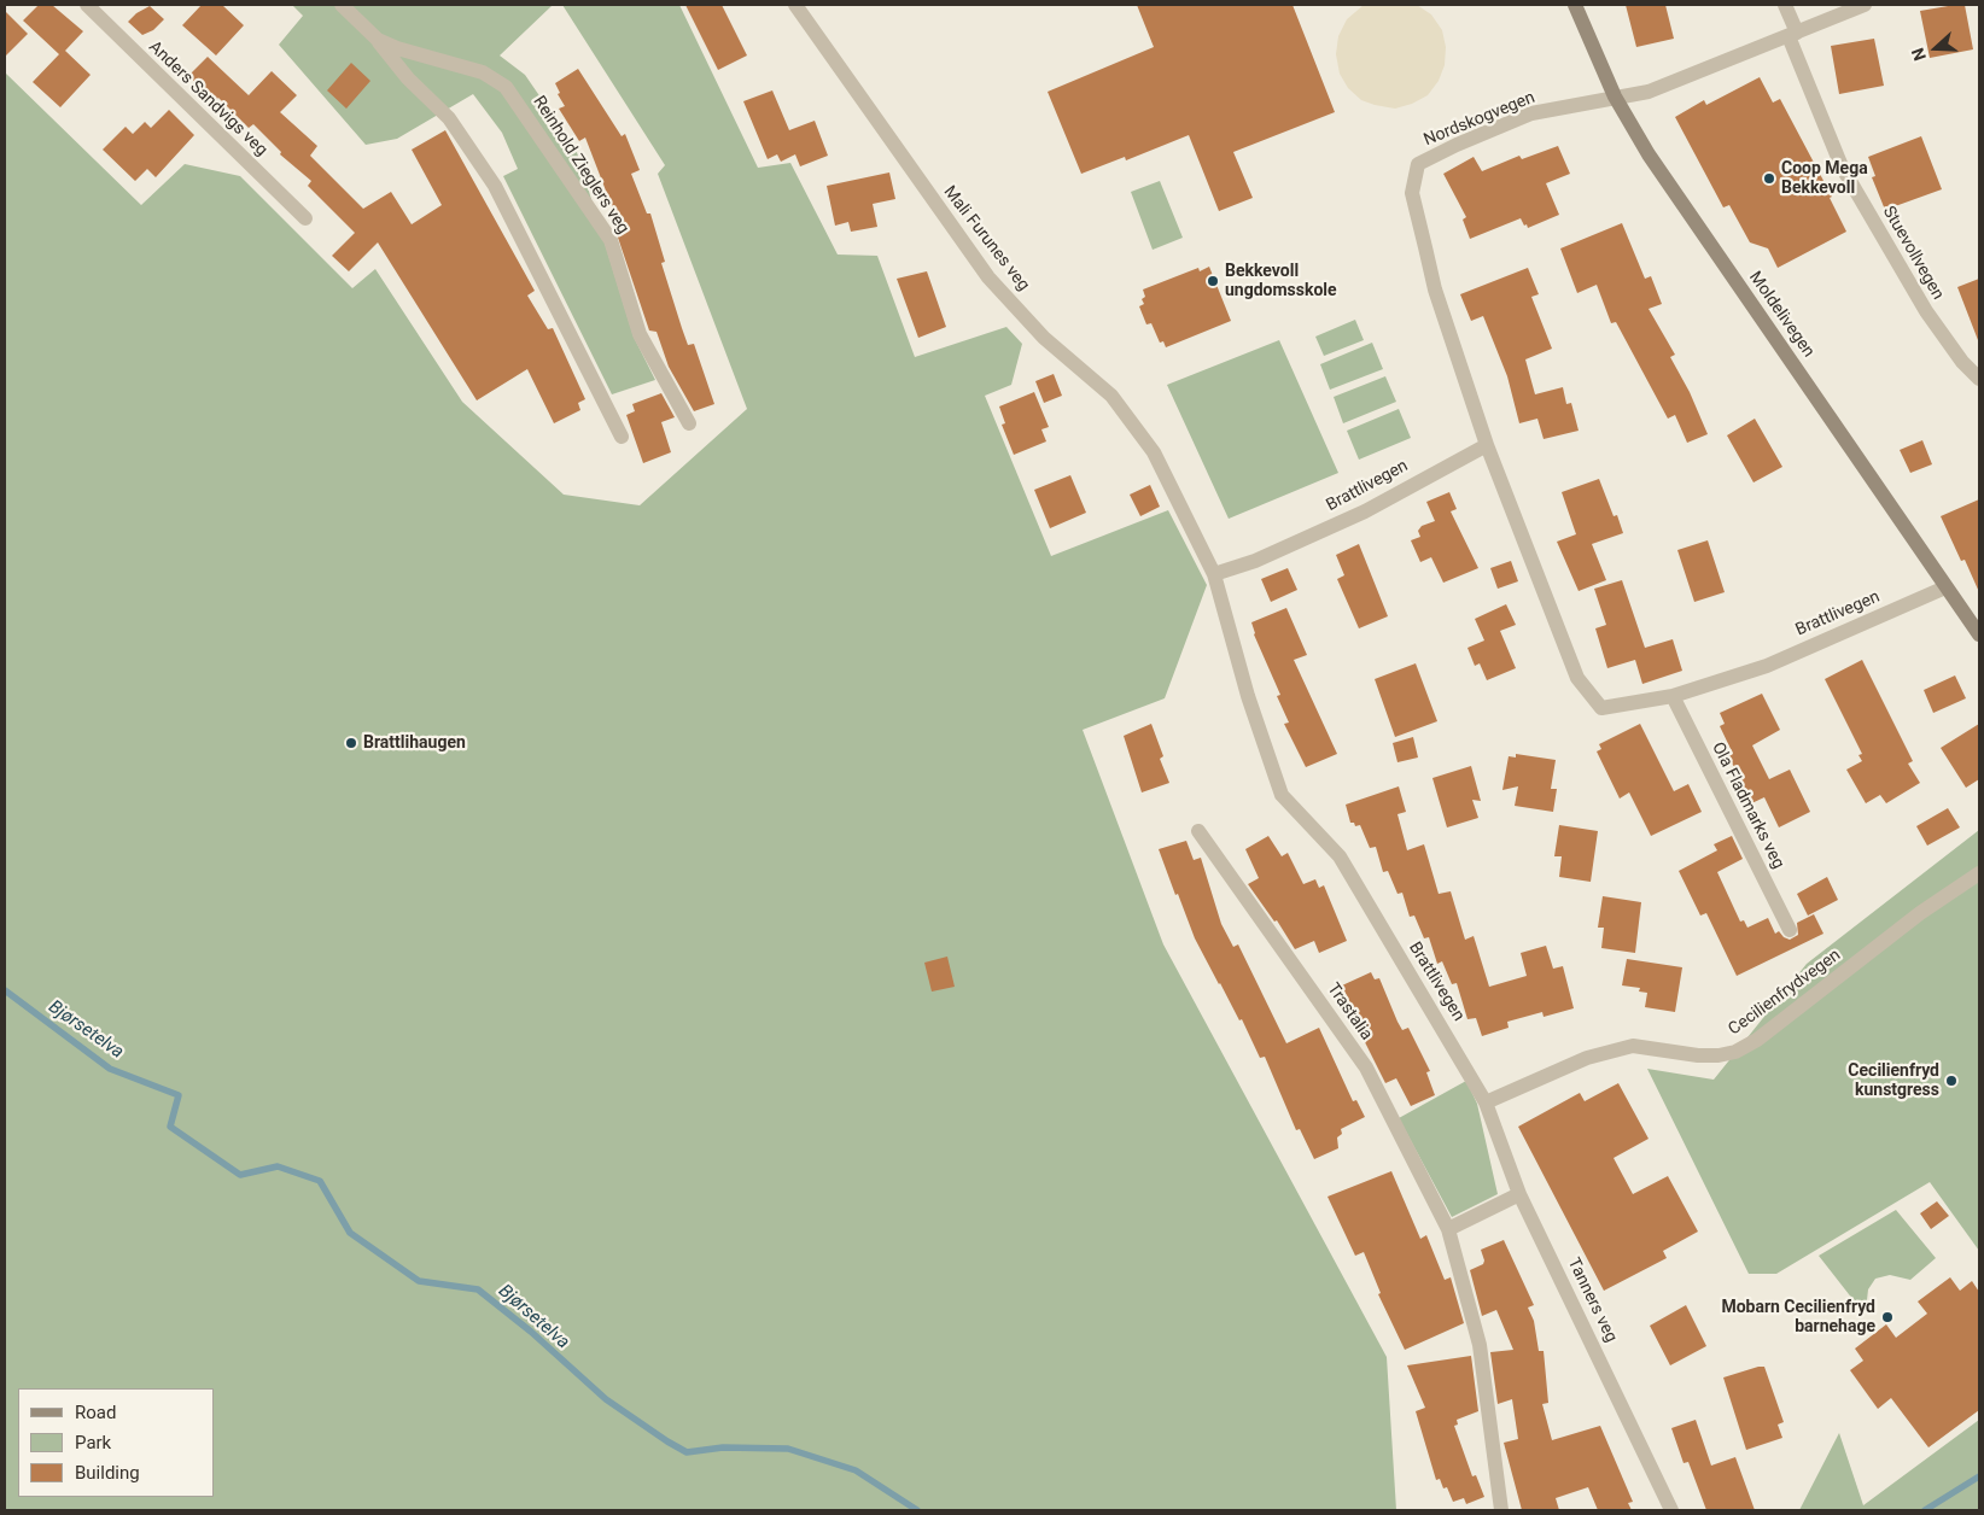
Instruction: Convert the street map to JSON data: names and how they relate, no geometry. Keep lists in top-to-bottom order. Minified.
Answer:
{"streets":{"main road":["Moldelivegen"],"street":["Anders Sandvigs veg","Nordskogvegen","Reinhold Zieglers veg","Mali Furunes veg","Stuevollvegen","Brattlivegen","Ola Fladmarks veg","Cecilienfrydvegen","Trastalia","Tanners veg"]},"crossings":[["Nordskogvegen","Stuevollvegen"],["Nordskogvegen","Moldelivegen"],["Nordskogvegen","Brattlivegen"],["Mali Furunes veg","Brattlivegen"],["Moldelivegen","Brattlivegen"],["Brattlivegen","Ola Fladmarks veg"],["Brattlivegen","Cecilienfrydvegen"],["Brattlivegen","Tanners veg"],["Cecilienfrydvegen","Tanners veg"]],"water":["Bjørsetelva"],"places":["Coop Mega Bekkevoll","Bekkevoll ungdomsskole","Brattlihaugen","Cecilienfryd kunstgress","Mobarn Cecilienfryd barnehage"],"legend":["Road","Park","Building"],"north":"left"}
